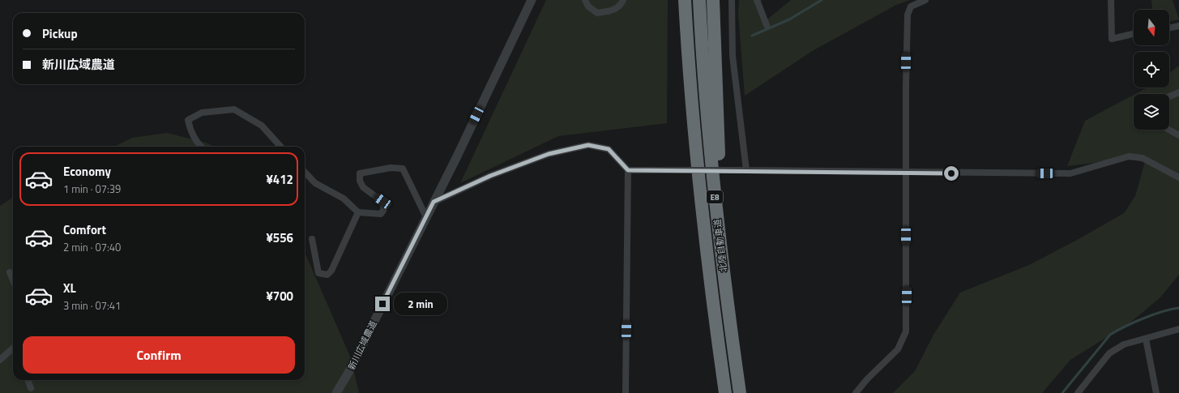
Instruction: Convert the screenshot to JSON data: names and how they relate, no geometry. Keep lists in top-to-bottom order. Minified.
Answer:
{"streets":{"highway":["E8","北陸自動車道"],"street":["新川広域農道"]},"north":"bottom","page":{"banner":["Pickup","新川広域農道"],"list":[{"name":"Economy","note":"1 min · 07:39","value":"¥412"},{"name":"Comfort","note":"2 min · 07:40","value":"¥556"},{"name":"XL","note":"3 min · 07:41","value":"¥700"}],"bubble":"2 min","buttons":"Confirm"}}
